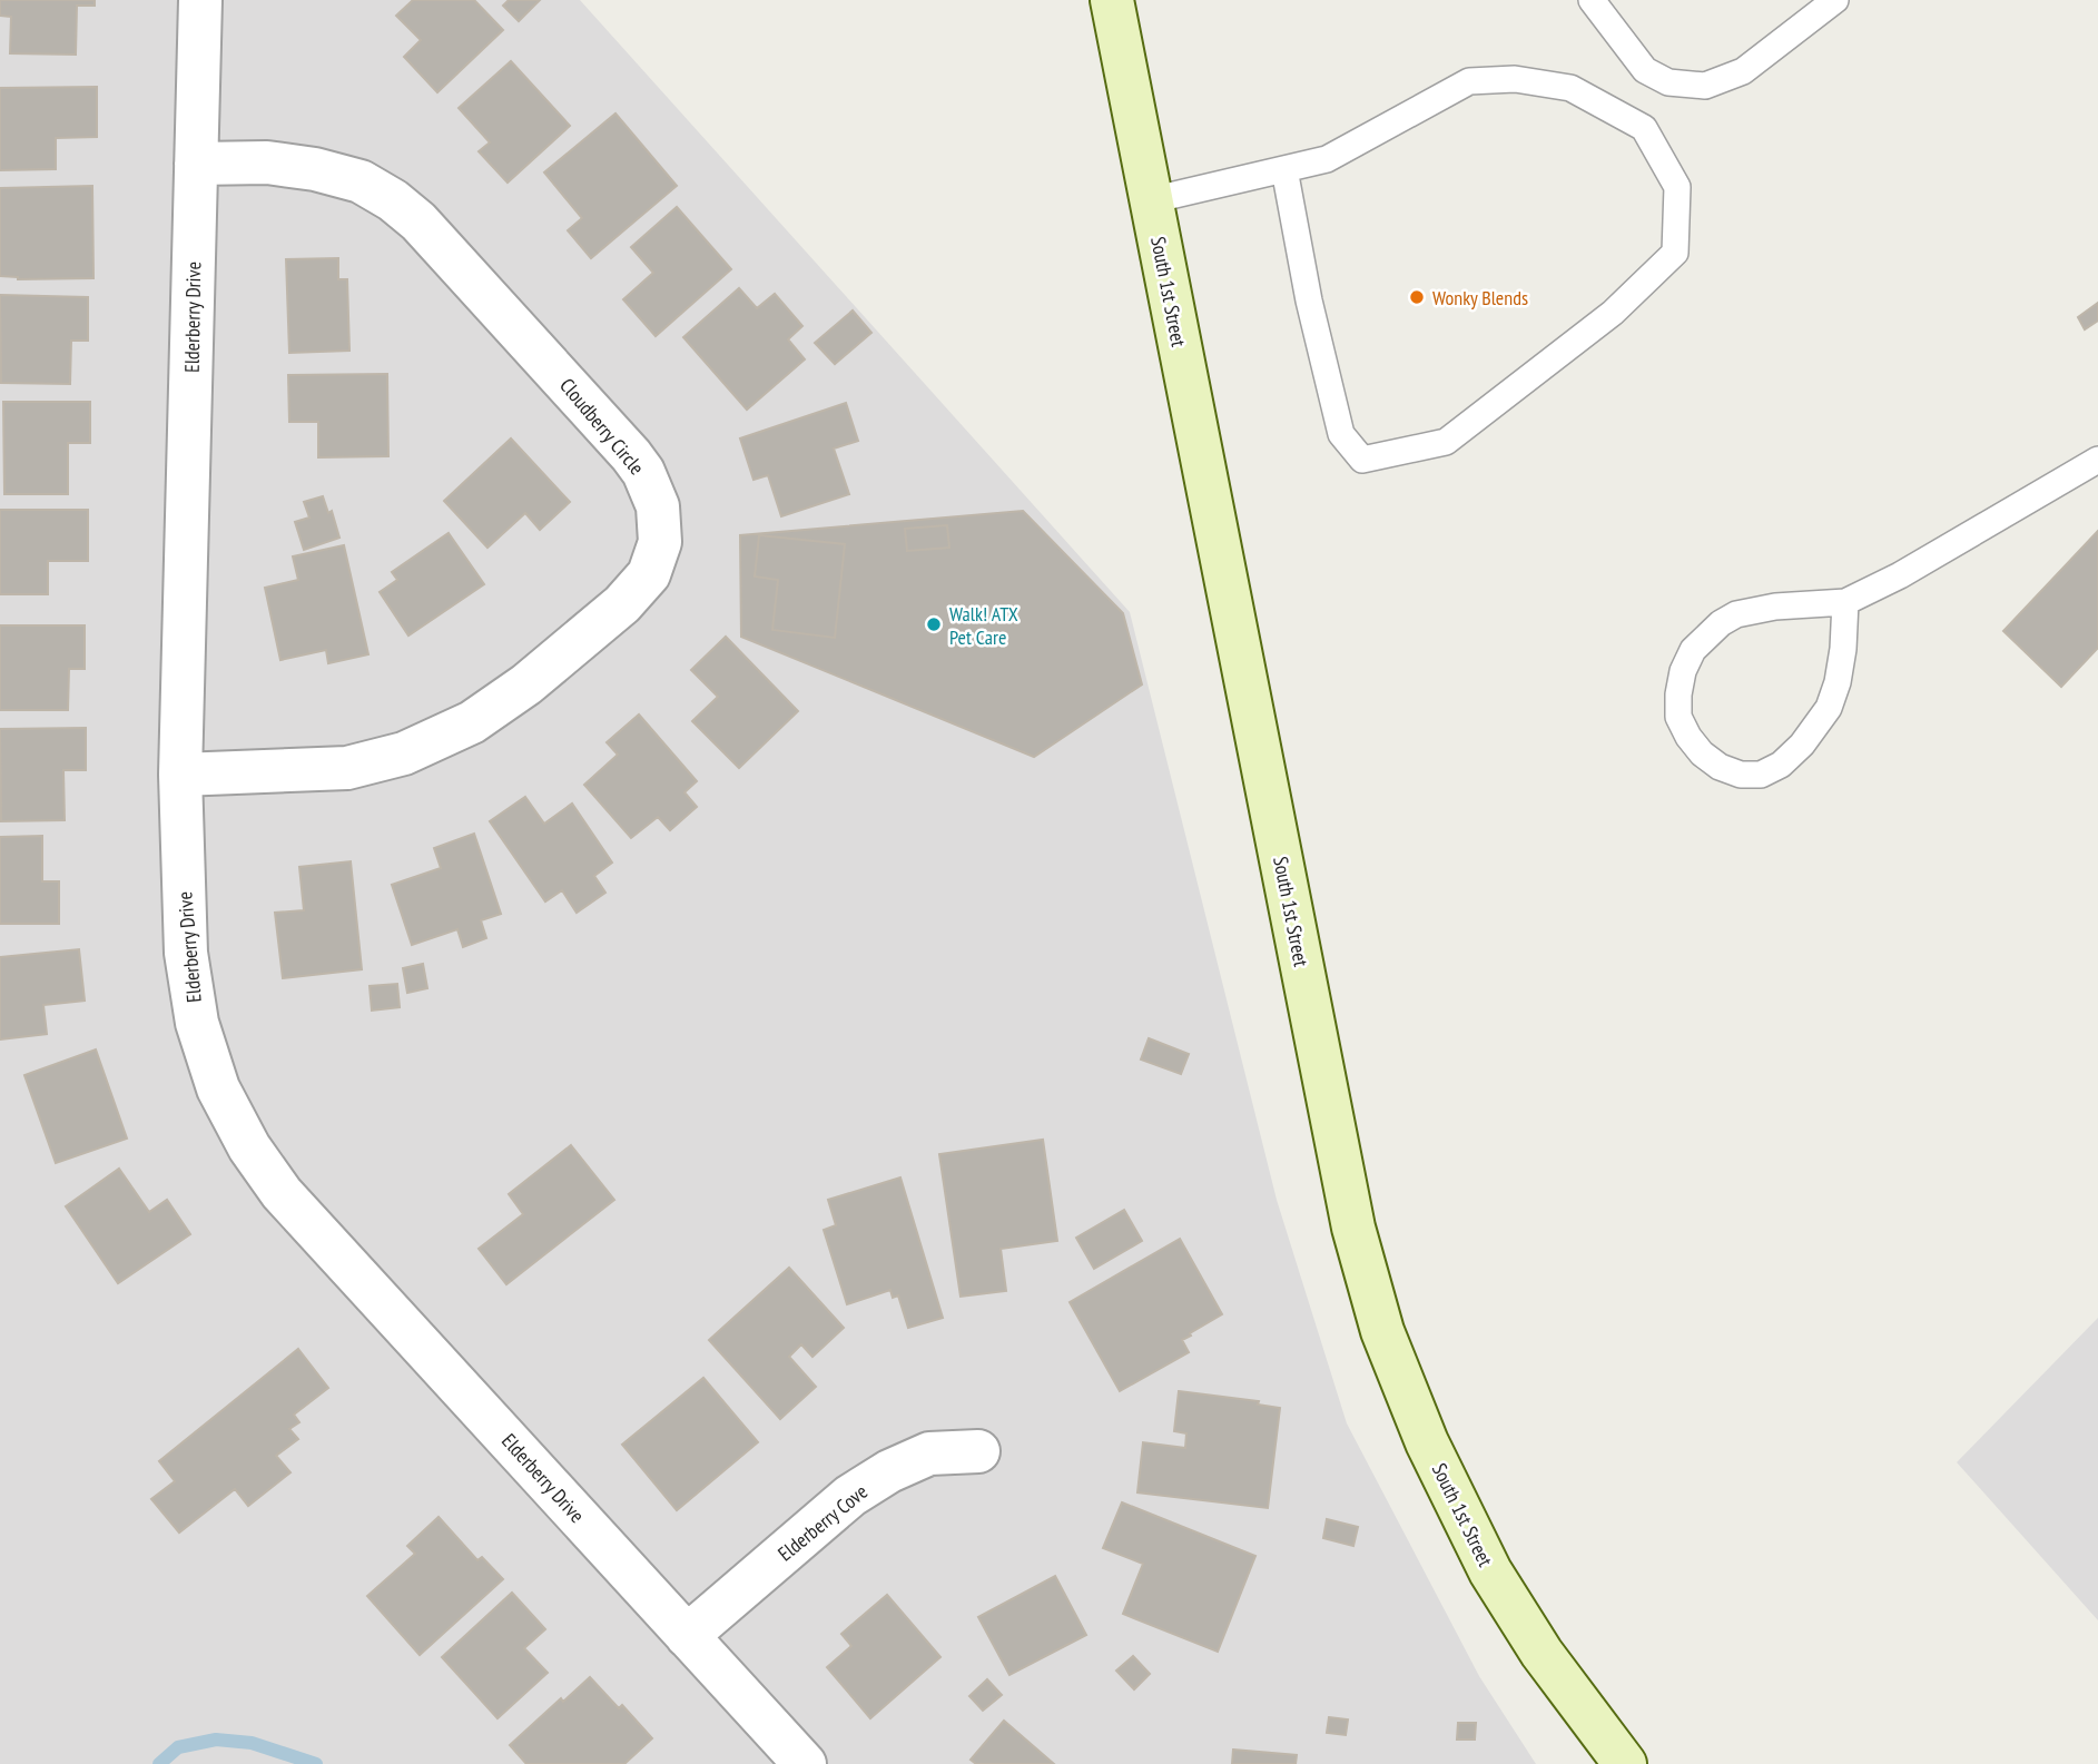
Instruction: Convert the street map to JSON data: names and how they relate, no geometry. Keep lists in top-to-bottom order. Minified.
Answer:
{"streets":{"main road":["South 1st Street"],"street":["Elderberry Drive","Cloudberry Circle","Elderberry Cove"]},"crossings":[["Elderberry Drive","Cloudberry Circle"],["Elderberry Drive","Elderberry Cove"]],"places":["Wonky Blends","Walk! ATX Pet Care"]}
